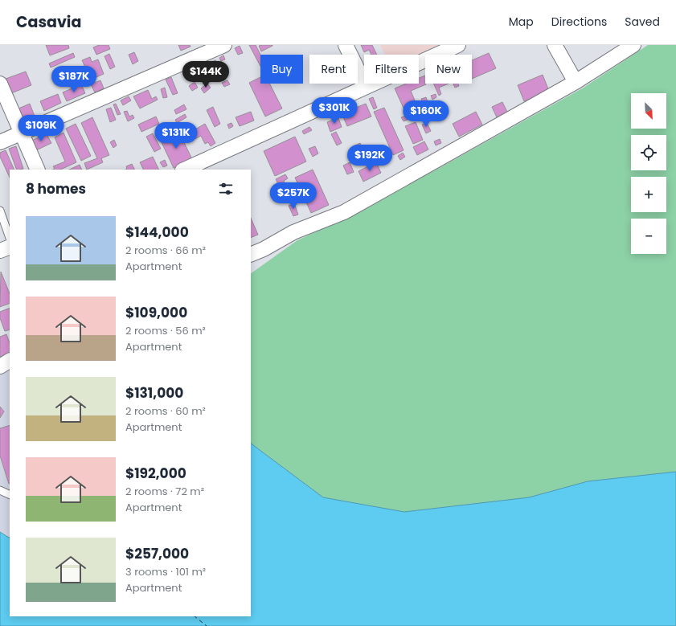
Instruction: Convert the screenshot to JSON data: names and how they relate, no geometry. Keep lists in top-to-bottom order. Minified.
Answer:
{"north":"bottom right","page":{"header":"Casavia","nav":["Map","Directions","Saved"],"chip":["Buy","Rent","Filters","New"],"price":["$144K","$187K","$301K","$160K","$109K","$131K","$192K","$257K"],"map_buttons":["+","−"],"heading":"8 homes","list":[{"name":"$144,000","note":"2 rooms · 66 m² · Apartment"},{"name":"$109,000","note":"2 rooms · 56 m² · Apartment"},{"name":"$131,000","note":"2 rooms · 60 m² · Apartment"},{"name":"$192,000","note":"2 rooms · 72 m² · Apartment"},{"name":"$257,000","note":"3 rooms · 101 m² · Apartment"}]}}
